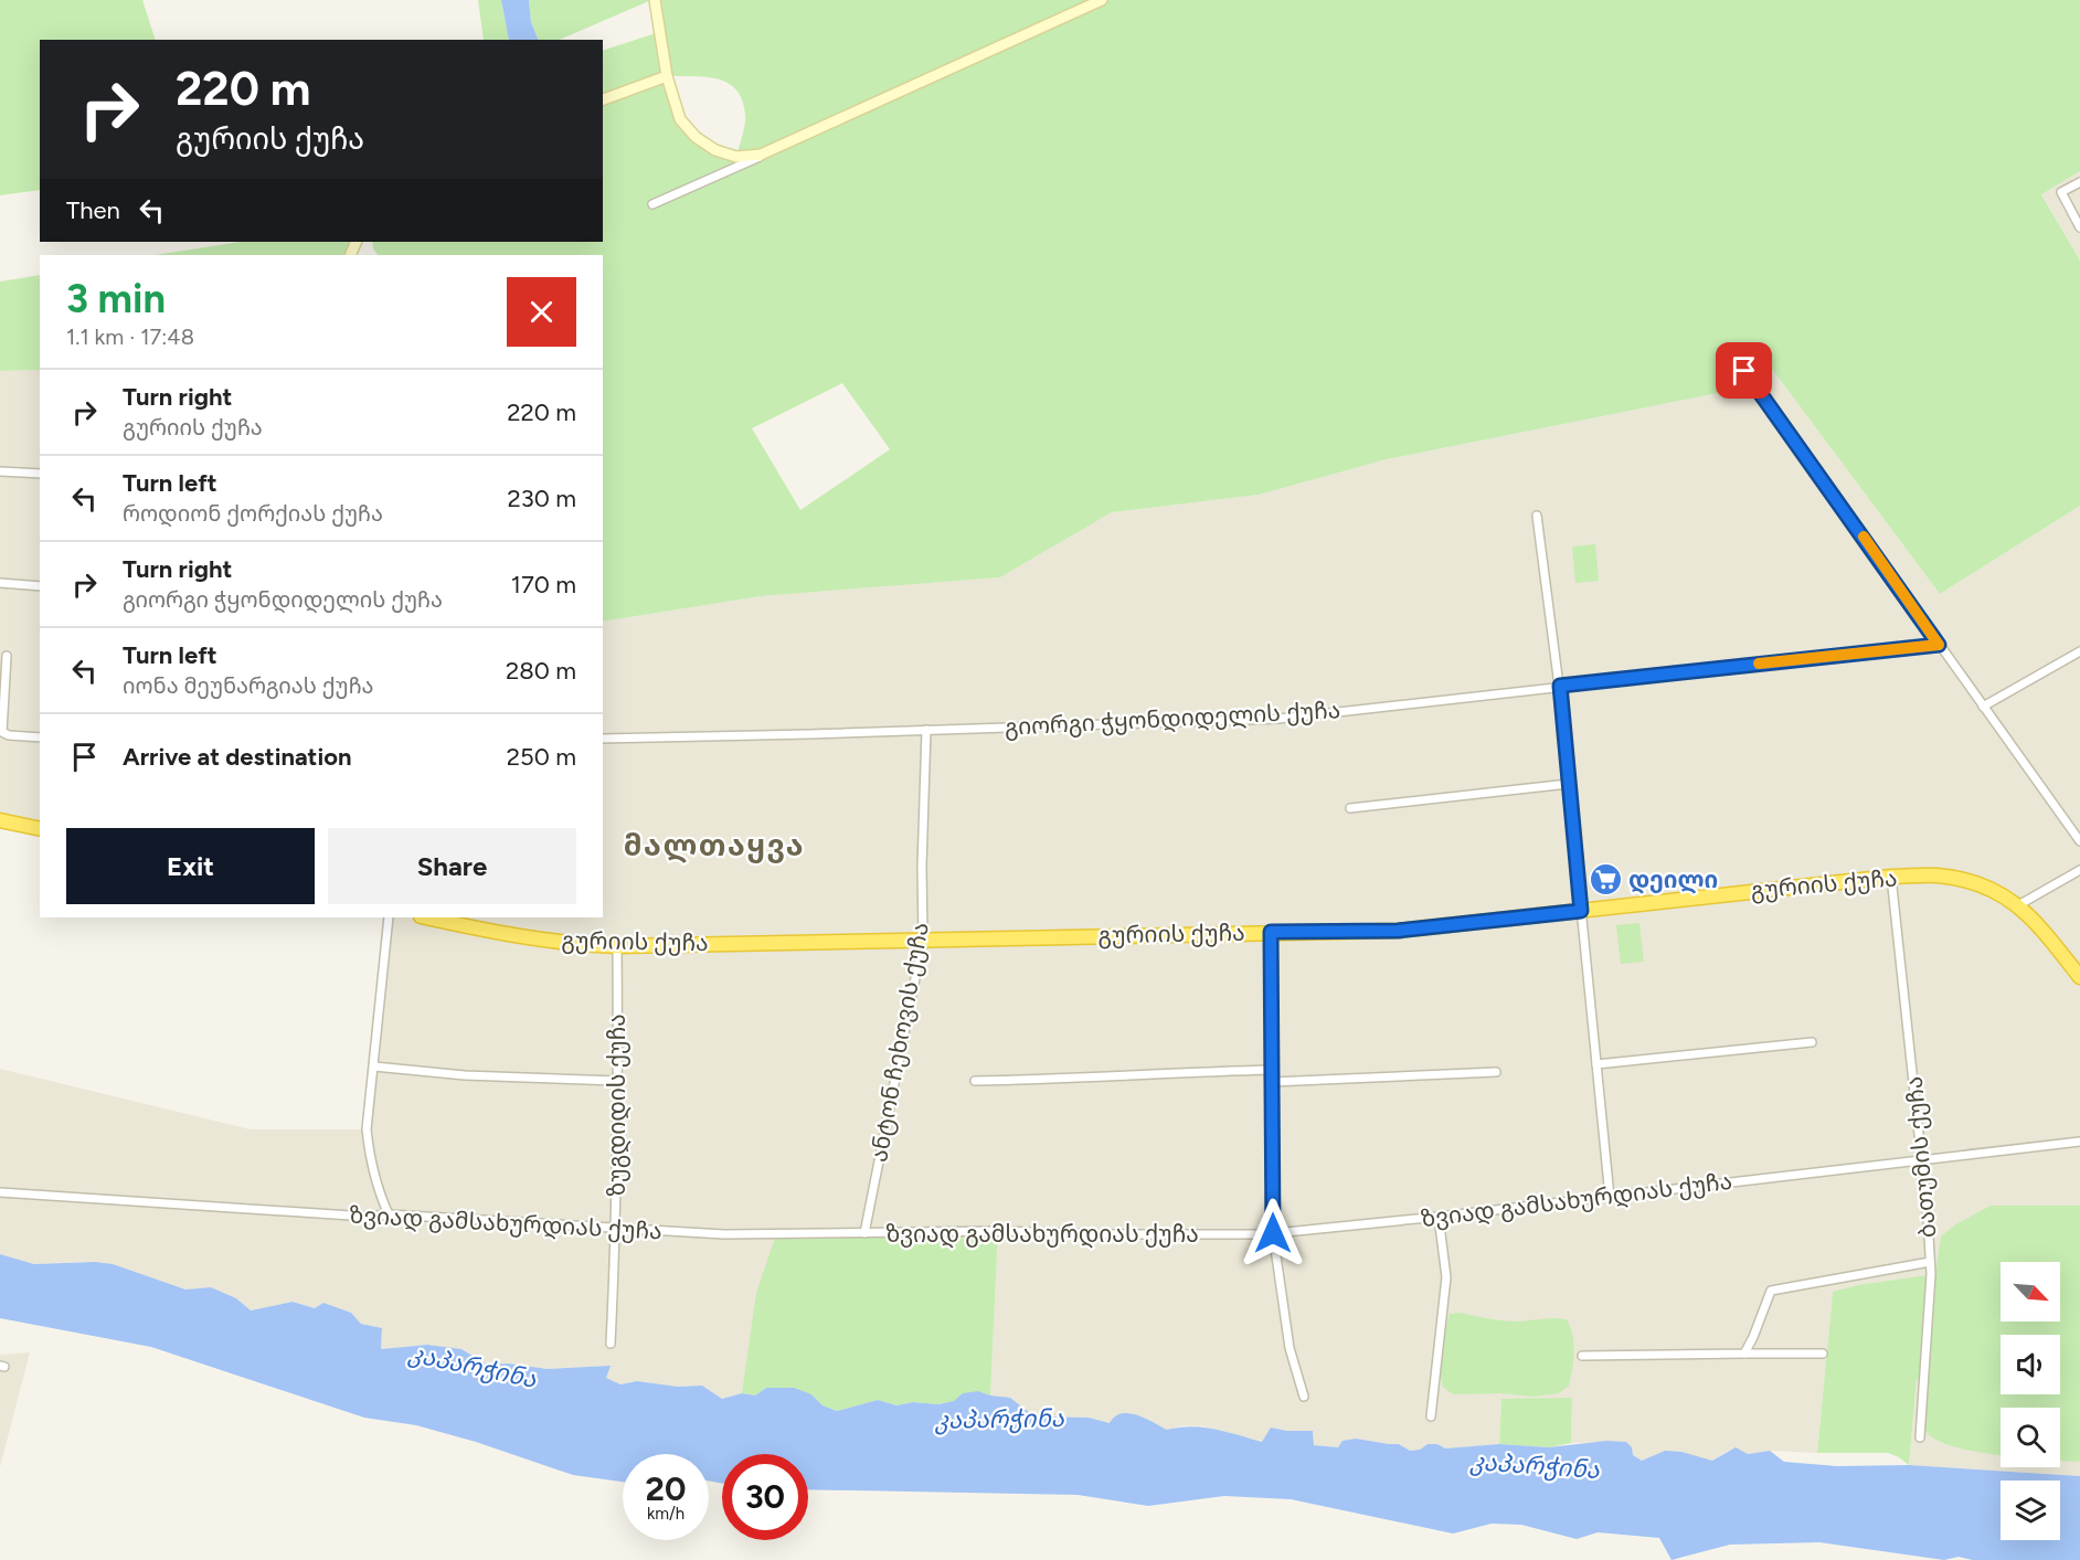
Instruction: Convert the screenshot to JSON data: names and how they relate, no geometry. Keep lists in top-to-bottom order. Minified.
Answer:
{"streets":{"highway":["გურიის ქუჩა"],"street":["გიორგი ჭყონდიდელის ქუჩა","ანტონ ჩეხოვის ქუჩა","ზუგდიდის ქუჩა","ბათუმის ქუჩა","ზვიად გამსახურდიას ქუჩა"]},"crossings":[["გიორგი ჭყონდიდელის ქუჩა","ანტონ ჩეხოვის ქუჩა"],["გურიის ქუჩა","ანტონ ჩეხოვის ქუჩა"],["გურიის ქუჩა","ზუგდიდის ქუჩა"],["გურიის ქუჩა","ბათუმის ქუჩა"],["ანტონ ჩეხოვის ქუჩა","ზვიად გამსახურდიას ქუჩა"],["ზუგდიდის ქუჩა","ზვიად გამსახურდიას ქუჩა"],["ბათუმის ქუჩა","ზვიად გამსახურდიას ქუჩა"]],"districts":["მალთაყვა"],"water":["კაპარჭინა"],"places":{"supermarket":["დეილი"]},"north":"bottom right","page":{"turn":["220 m","გურიის ქუჩა"],"then":"Then","heading":["3 min","1.1 km · 17:48"],"list":[{"name":"Turn right","note":"გურიის ქუჩა","value":"220 m"},{"name":"Turn left","note":"როდიონ ქორქიას ქუჩა","value":"230 m"},{"name":"Turn right","note":"გიორგი ჭყონდიდელის ქუჩა","value":"170 m"},{"name":"Turn left","note":"იონა მეუნარგიას ქუჩა","value":"280 m"},{"name":"Arrive at destination","value":"250 m"}],"buttons":["Exit","Share"],"speed":"20 km/h","limit":"30"}}
